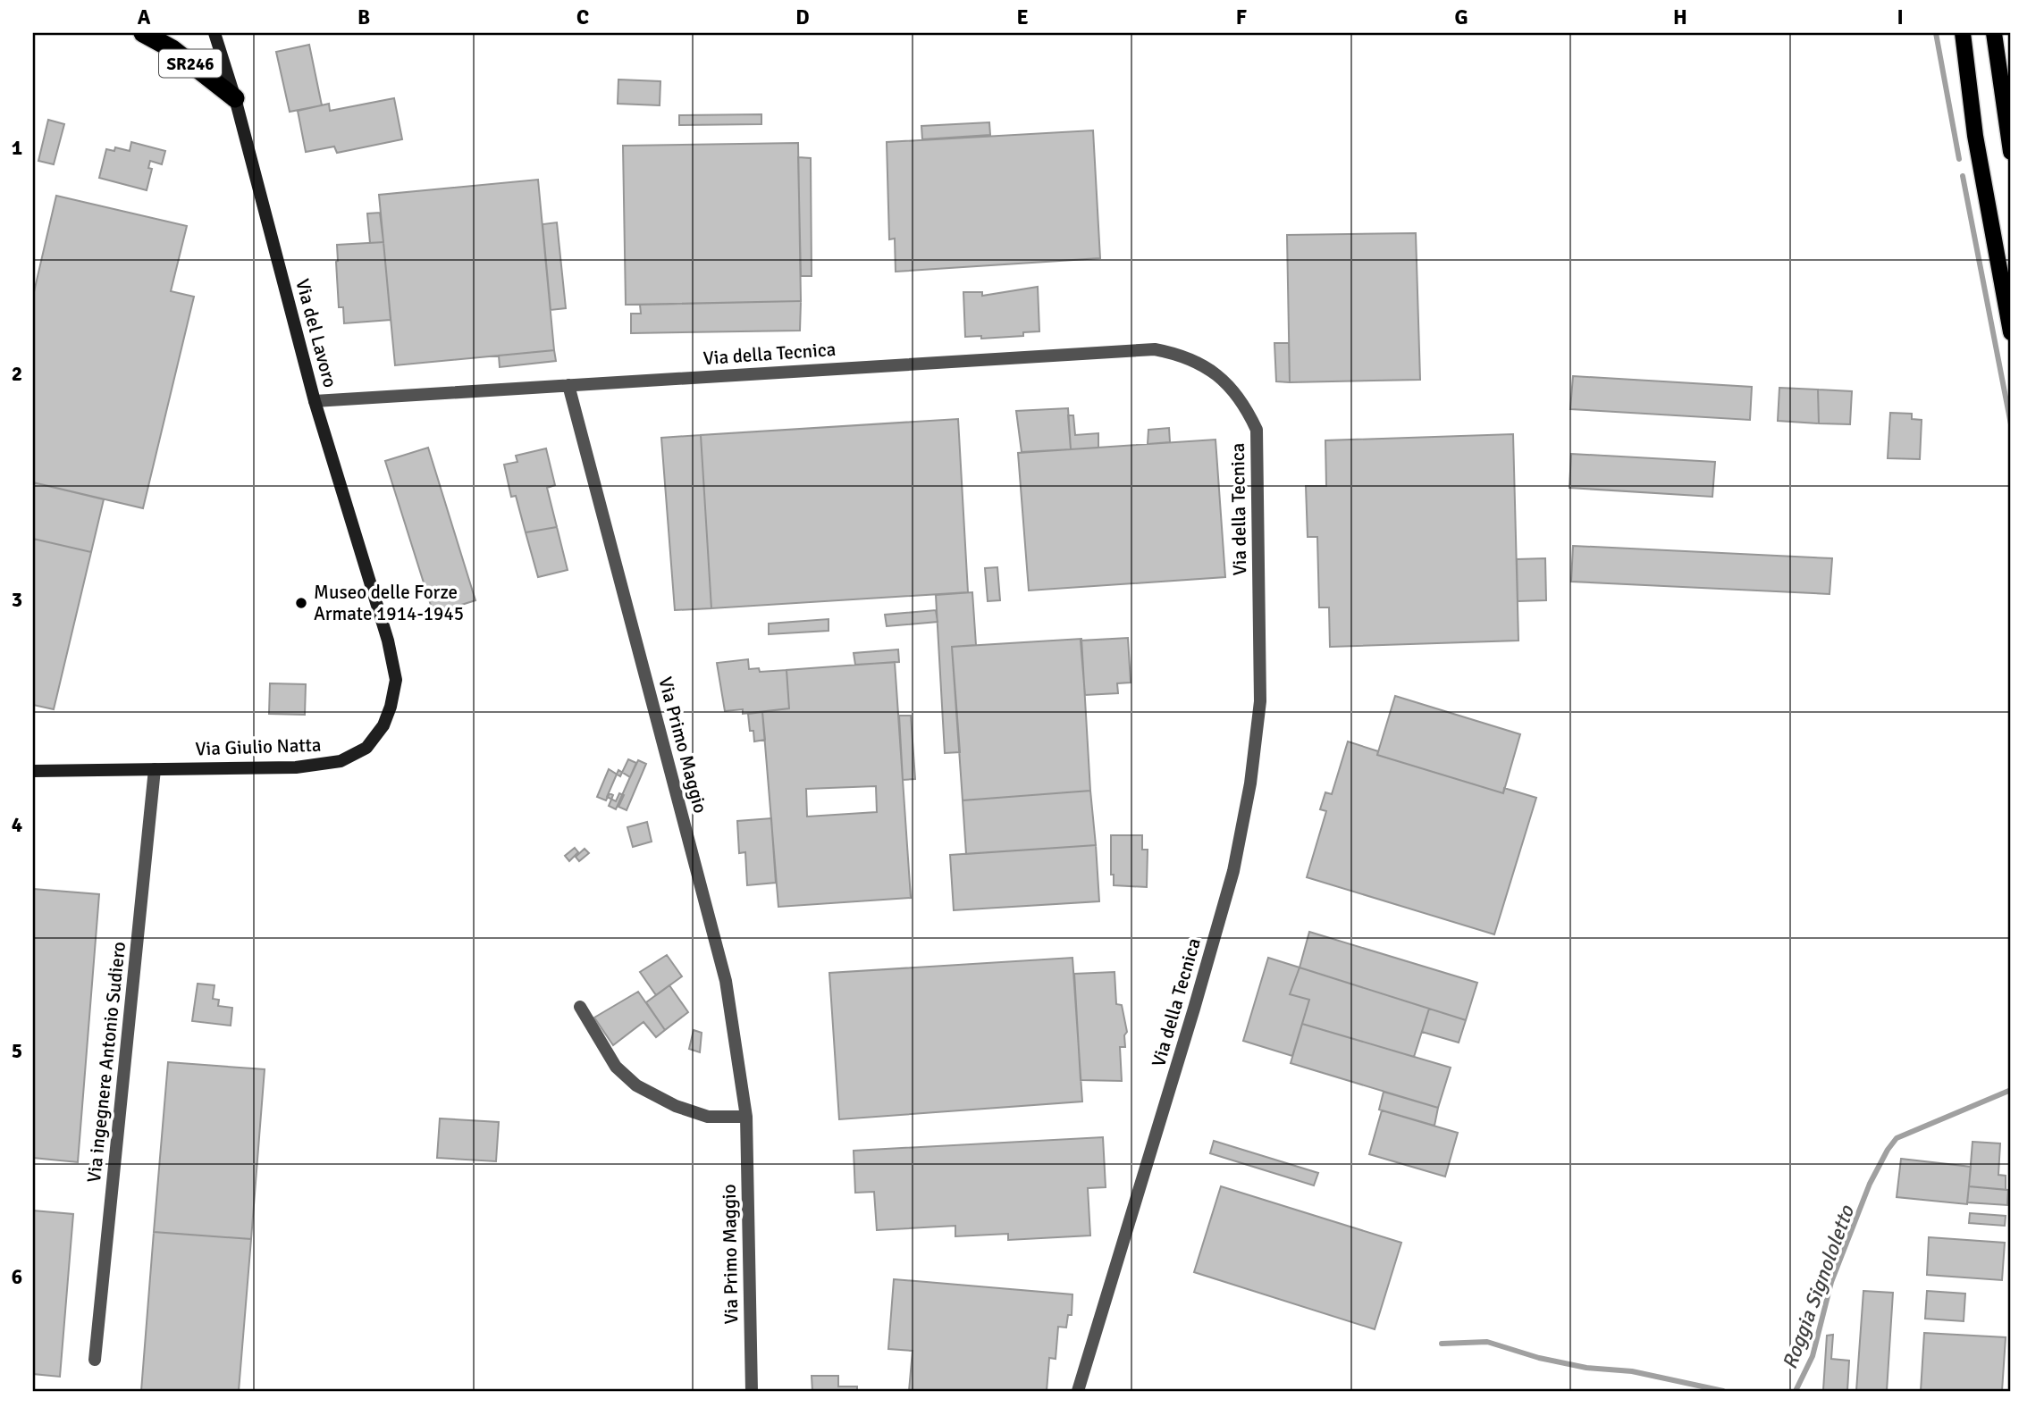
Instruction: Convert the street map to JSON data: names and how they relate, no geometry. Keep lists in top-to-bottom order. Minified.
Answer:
{"streets":{"highway":["SR246"],"street":["Via del Lavoro","Via della Tecnica","Via Primo Maggio","Via Giulio Natta","Via ingegnere Antonio Sudiero"]},"crossings":[["SR246","Via del Lavoro"],["Via del Lavoro","Via della Tecnica"],["Via del Lavoro","Via Giulio Natta"],["Via della Tecnica","Via Primo Maggio"],["Via Giulio Natta","Via ingegnere Antonio Sudiero"]],"water":["Roggia Signololetto"],"places":["Museo delle Forze Armate 1914-1945"],"grid":{"columns":["A","B","C","D","E","F","G","H","I"],"rows":["1","2","3","4","5","6"]}}
